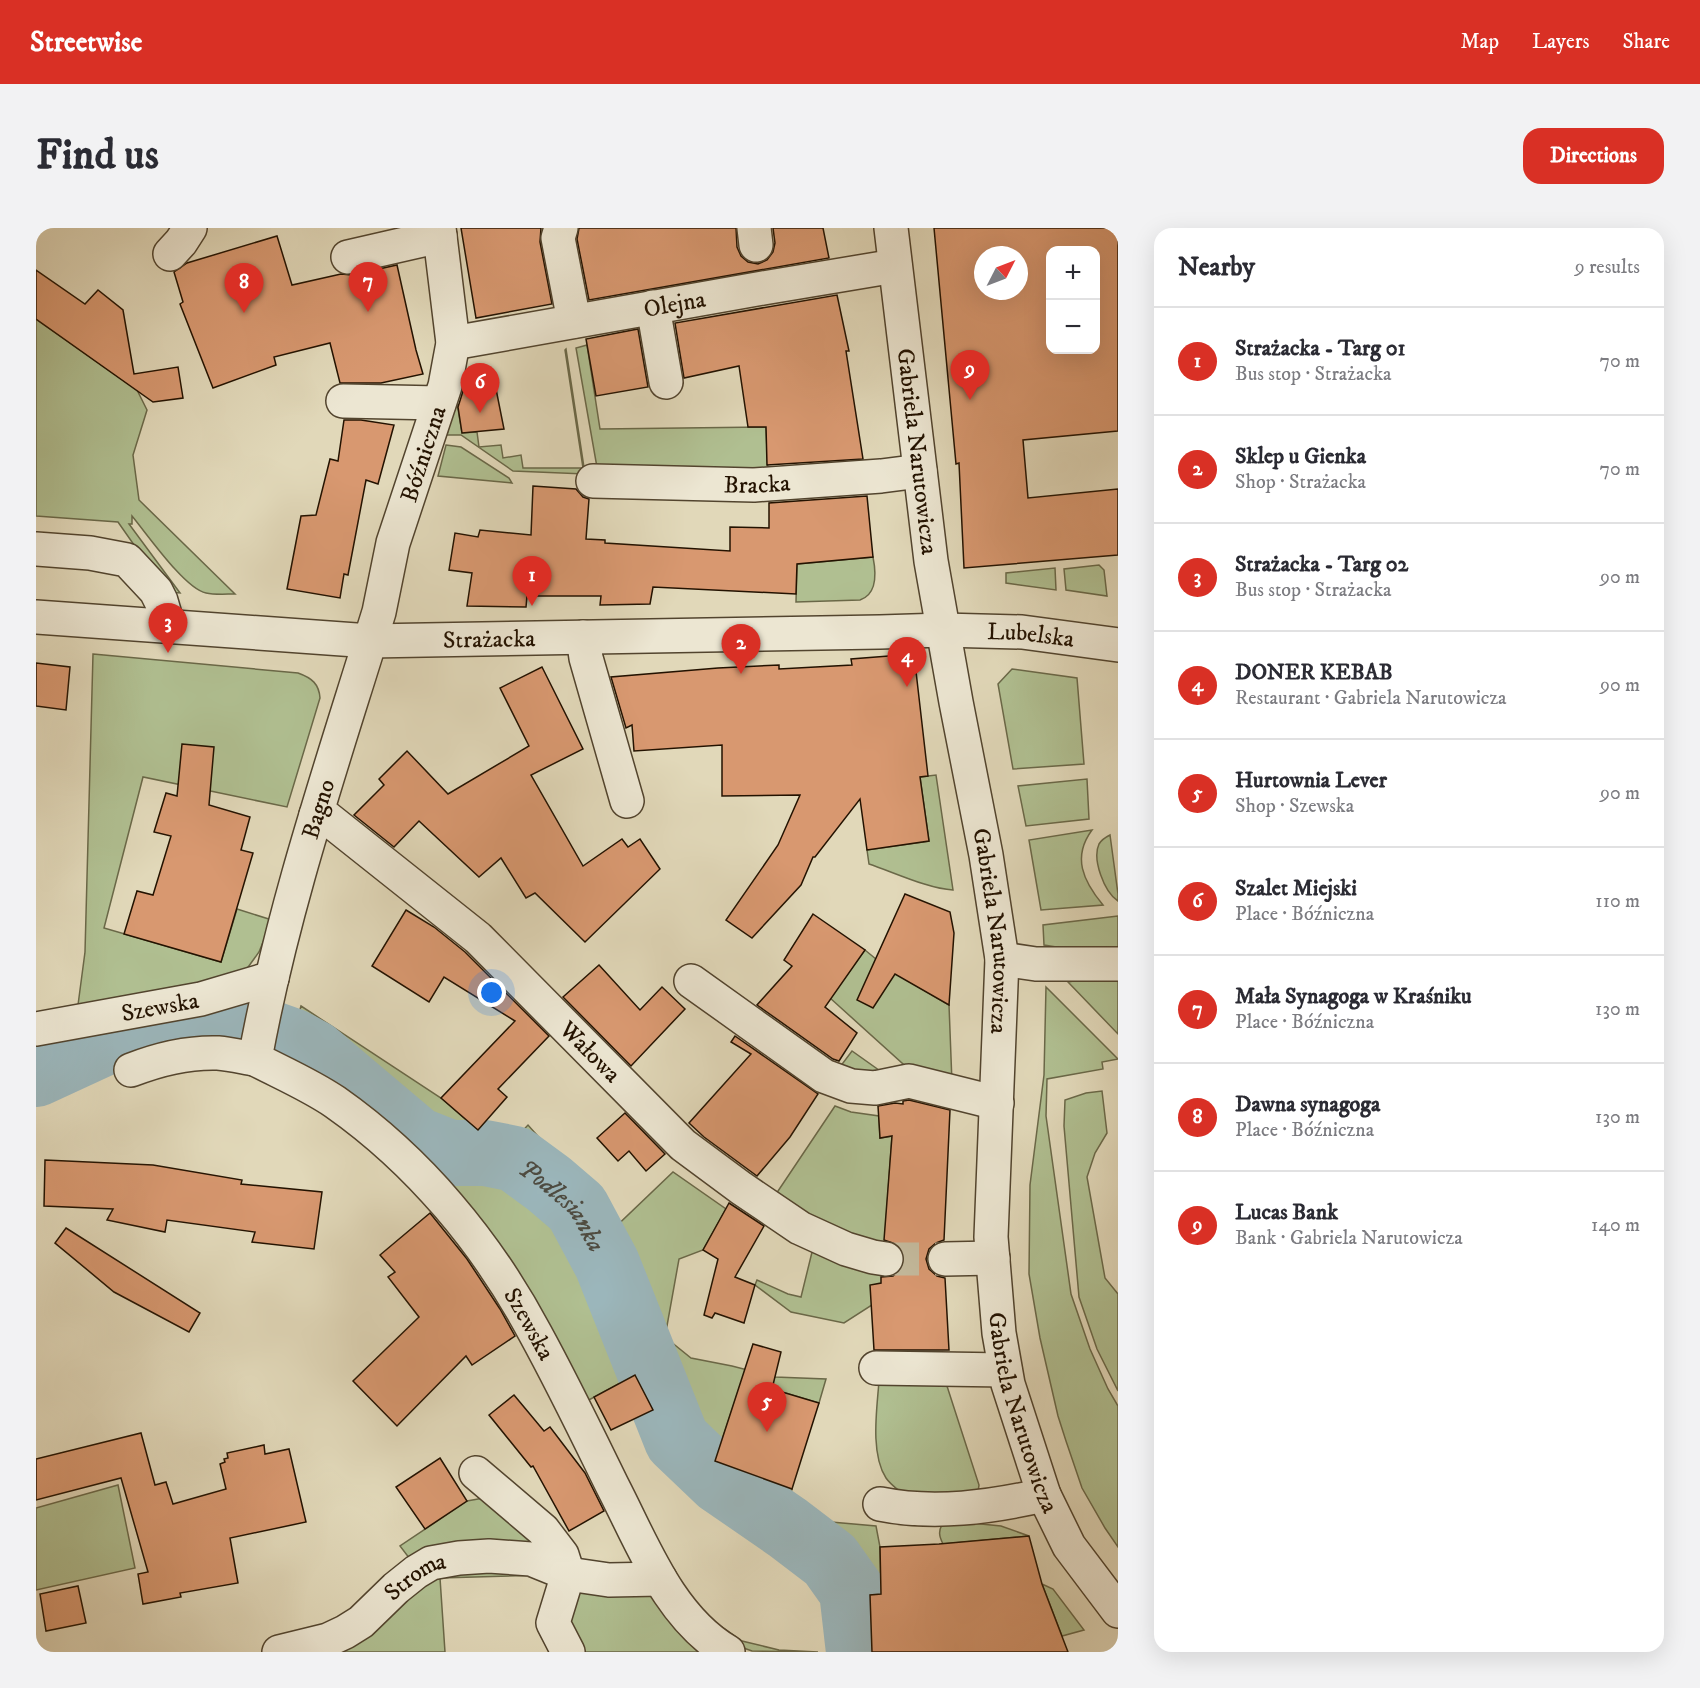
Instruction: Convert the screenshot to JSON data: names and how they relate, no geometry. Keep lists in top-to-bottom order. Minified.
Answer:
{"streets":{"street":["Olejna","Gabriela Narutowicza","Bóźniczna","Bracka","Lubelska","Strażacka","Bagno","Szewska","Wałowa","Stroma"]},"crossings":[["Olejna","Gabriela Narutowicza"],["Olejna","Bóźniczna"],["Gabriela Narutowicza","Bracka"],["Gabriela Narutowicza","Lubelska"],["Gabriela Narutowicza","Strażacka"],["Bóźniczna","Strażacka"],["Bóźniczna","Bagno"],["Lubelska","Strażacka"],["Strażacka","Bagno"],["Bagno","Szewska"],["Bagno","Wałowa"],["Szewska","Stroma"]],"water":["Podlesianka"],"north":"top right","page":{"header":"Streetwise","nav":["Map","Layers","Share"],"buttons":"Directions","title":"Find us","heading":["Nearby","9 results"],"map_buttons":["+","−"],"pins":["7","8","9","6","1","3","2","4","5"],"list":[{"mark":"1","name":"Strażacka - Targ 01","note":"Bus stop · Strażacka","value":"70 m"},{"mark":"2","name":"Sklep u Gienka","note":"Shop · Strażacka","value":"70 m"},{"mark":"3","name":"Strażacka - Targ 02","note":"Bus stop · Strażacka","value":"90 m"},{"mark":"4","name":"DONER KEBAB","note":"Restaurant · Gabriela Narutowicza","value":"90 m"},{"mark":"5","name":"Hurtownia Lever","note":"Shop · Szewska","value":"90 m"},{"mark":"6","name":"Szalet Miejski","note":"Place · Bóźniczna","value":"110 m"},{"mark":"7","name":"Mała Synagoga w Kraśniku","note":"Place · Bóźniczna","value":"130 m"},{"mark":"8","name":"Dawna synagoga","note":"Place · Bóźniczna","value":"130 m"},{"mark":"9","name":"Lucas Bank","note":"Bank · Gabriela Narutowicza","value":"140 m"}]}}
